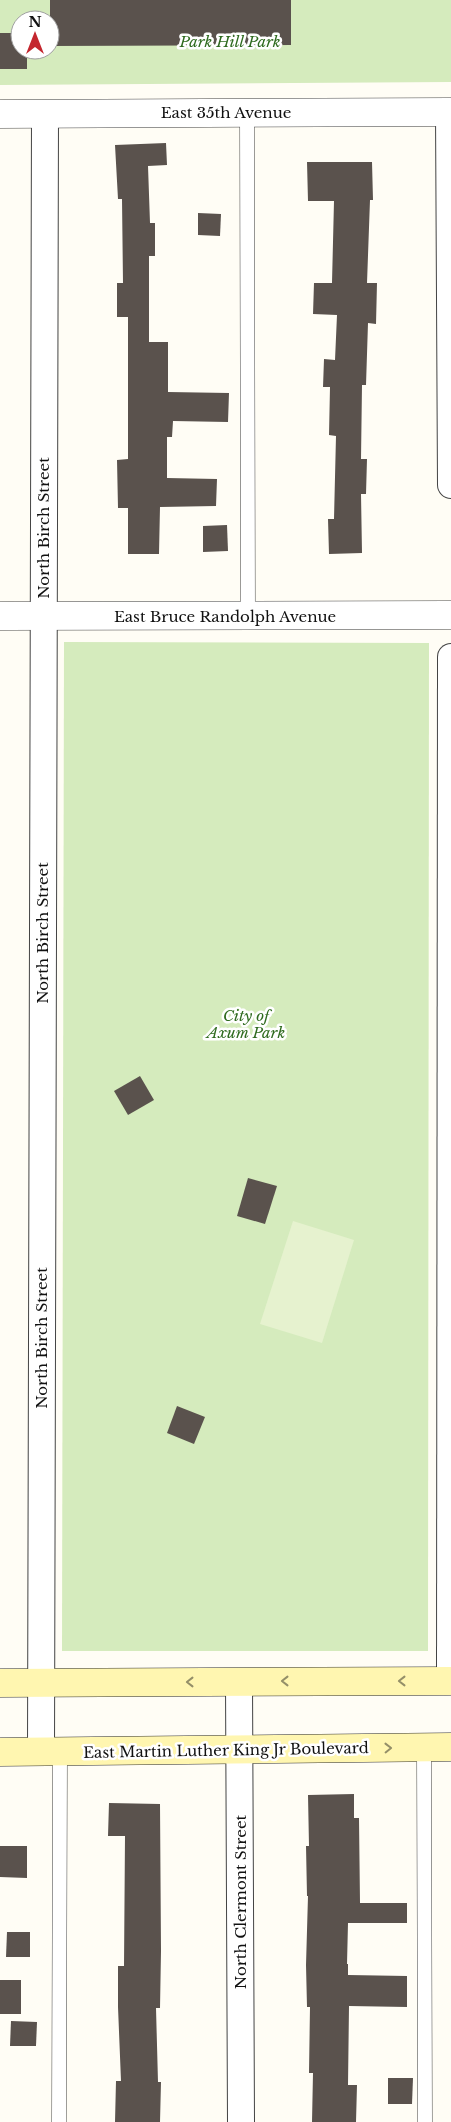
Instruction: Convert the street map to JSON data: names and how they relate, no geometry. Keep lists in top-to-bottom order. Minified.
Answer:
{"streets":{"main road":["East Martin Luther King Jr Boulevard"],"street":["East 35th Avenue","North Birch Street","East Bruce Randolph Avenue","North Clermont Street"]},"crossings":[["East 35th Avenue","North Birch Street"],["North Birch Street","East Bruce Randolph Avenue"],["North Birch Street","East Martin Luther King Jr Boulevard"],["East Martin Luther King Jr Boulevard","North Clermont Street"]],"parks":["Park Hill Park","City of Axum Park"],"north":"top"}
